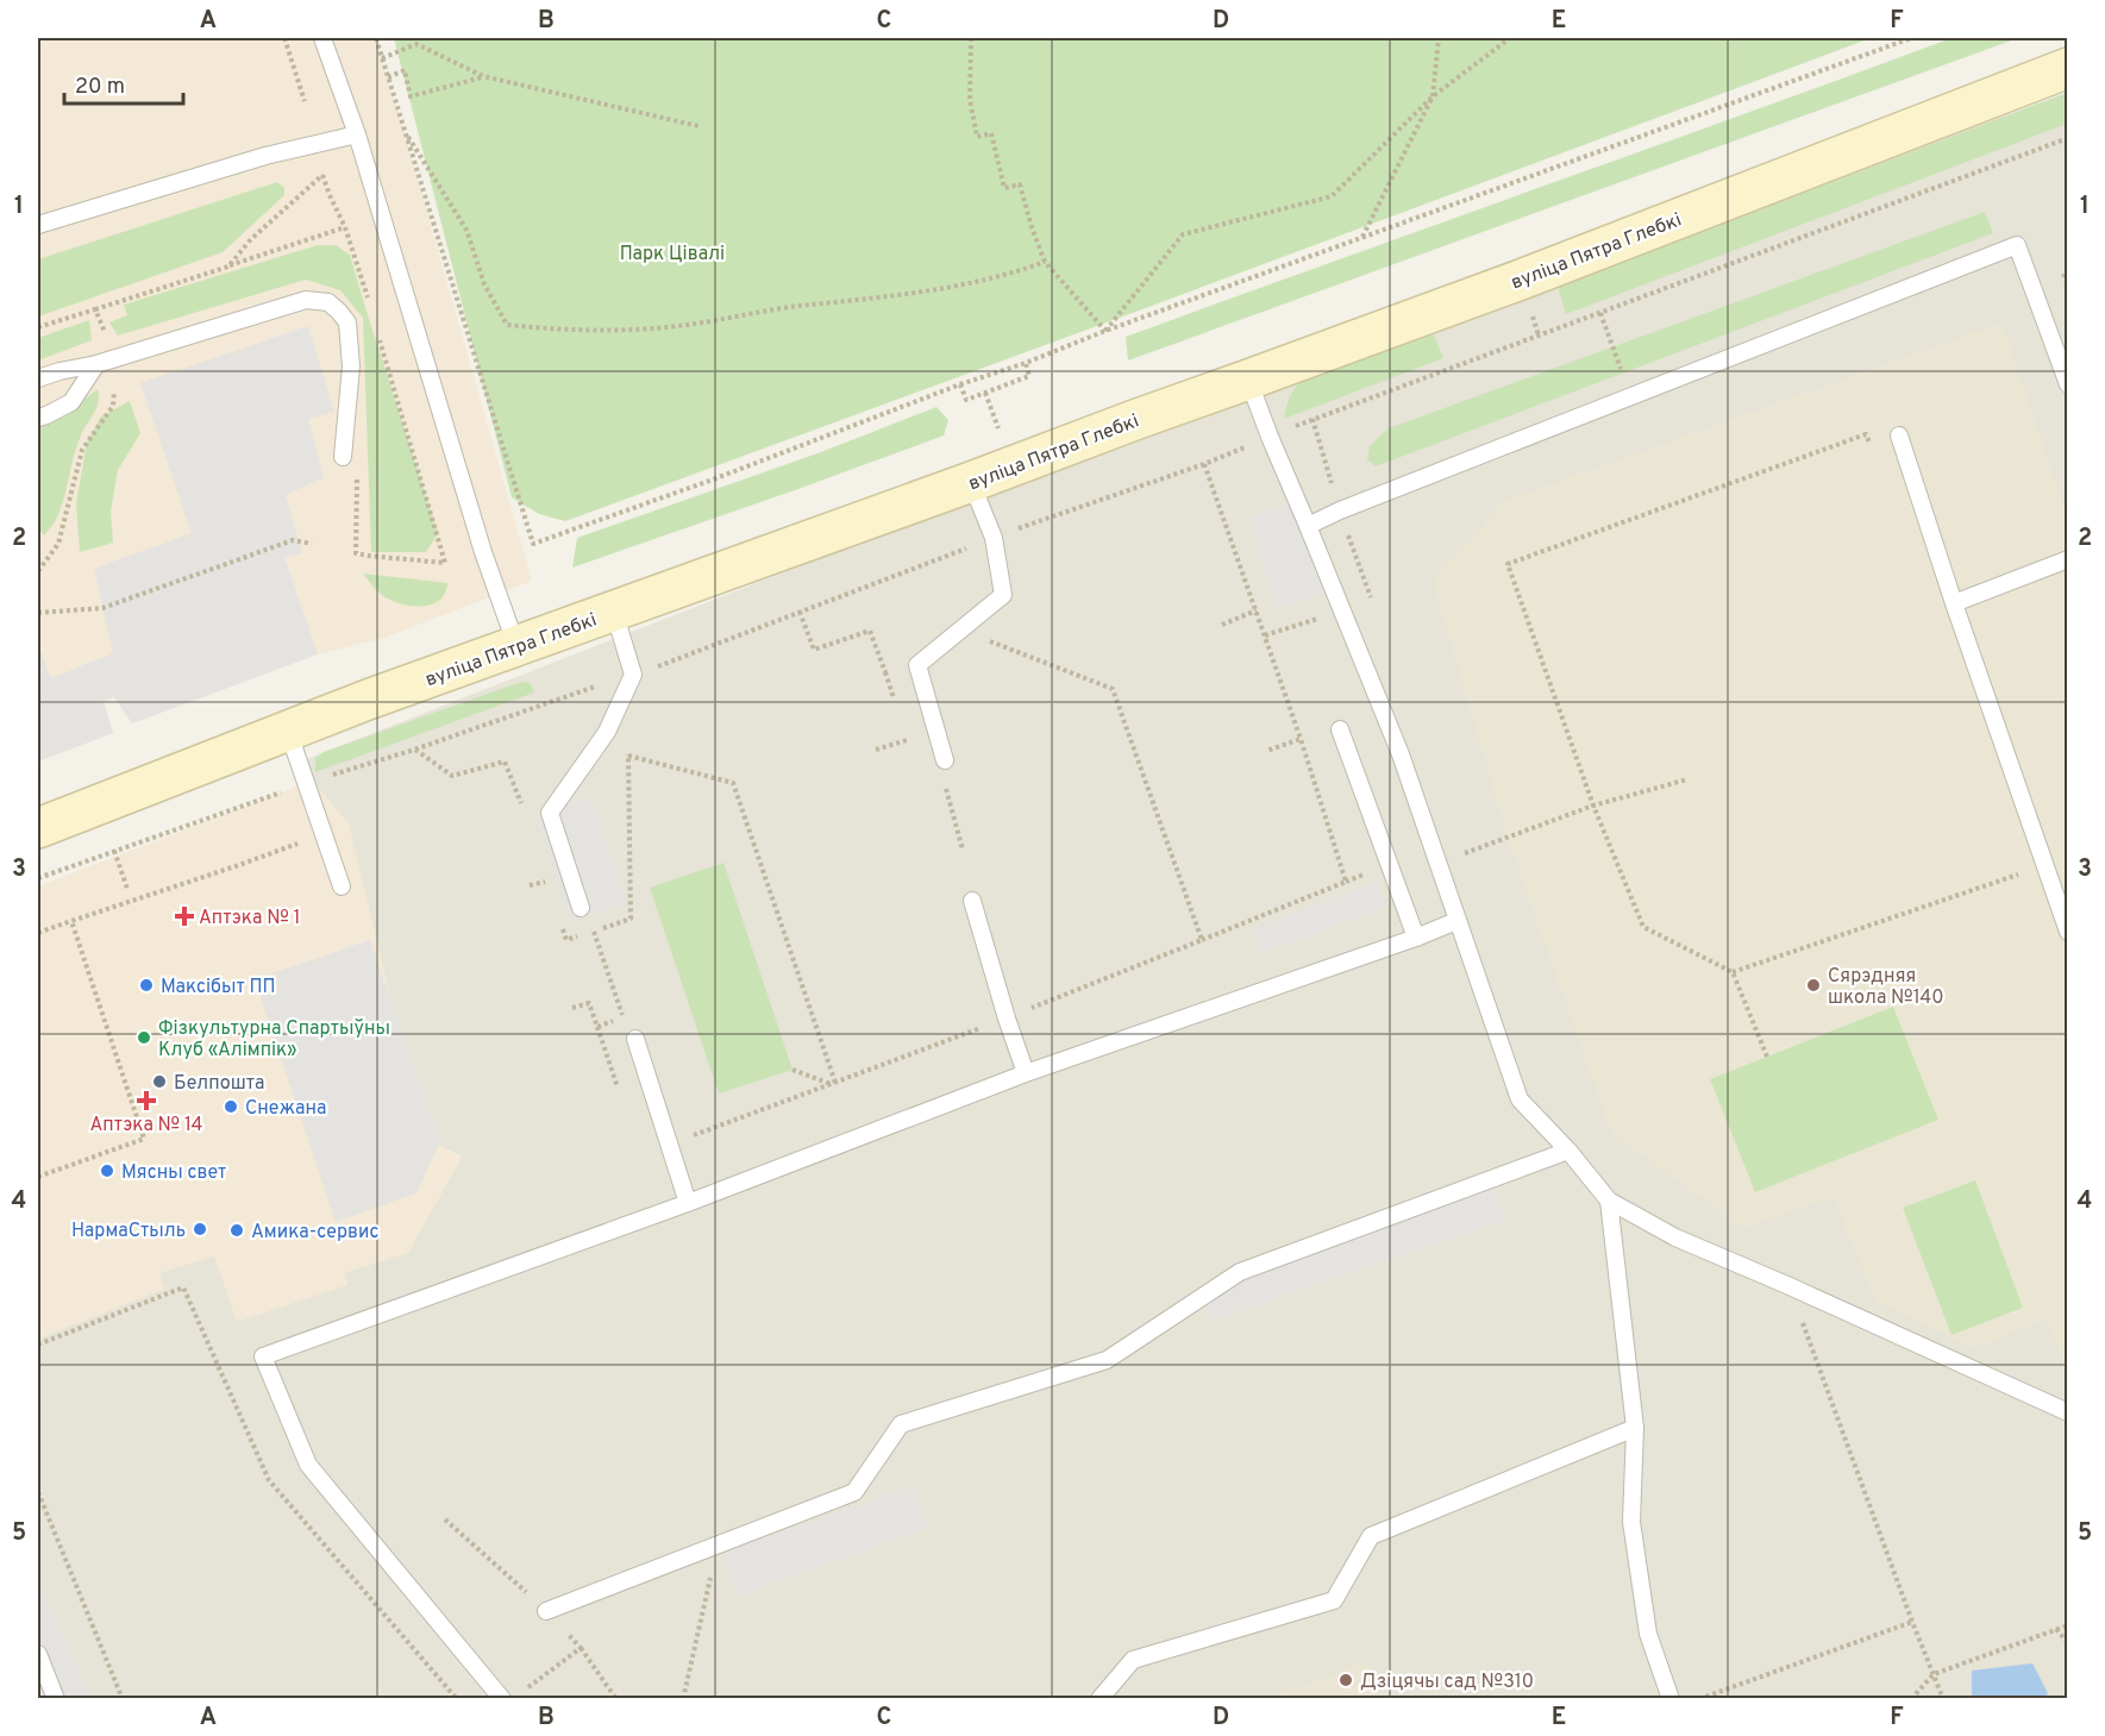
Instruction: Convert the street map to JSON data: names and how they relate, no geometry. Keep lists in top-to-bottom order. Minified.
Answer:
{"streets":{"main road":["вуліца Пятра Глебкі"]},"parks":["Парк Цівалі"],"places":{"health":["Аптэка № 1","Аптэка № 14"],"other":["Максібыт ПП","Сярэдняя школа №140","Фізкультурна Спартыўны Клуб «Алімпік»","Белпошта","Снежана","Мясны свет","НармаСтыль","Амика-сервис","Дзіцячы сад №310"]},"scale_bar":"20 m","grid":{"columns":["A","B","C","D","E","F"],"rows":["1","2","3","4","5"]}}
